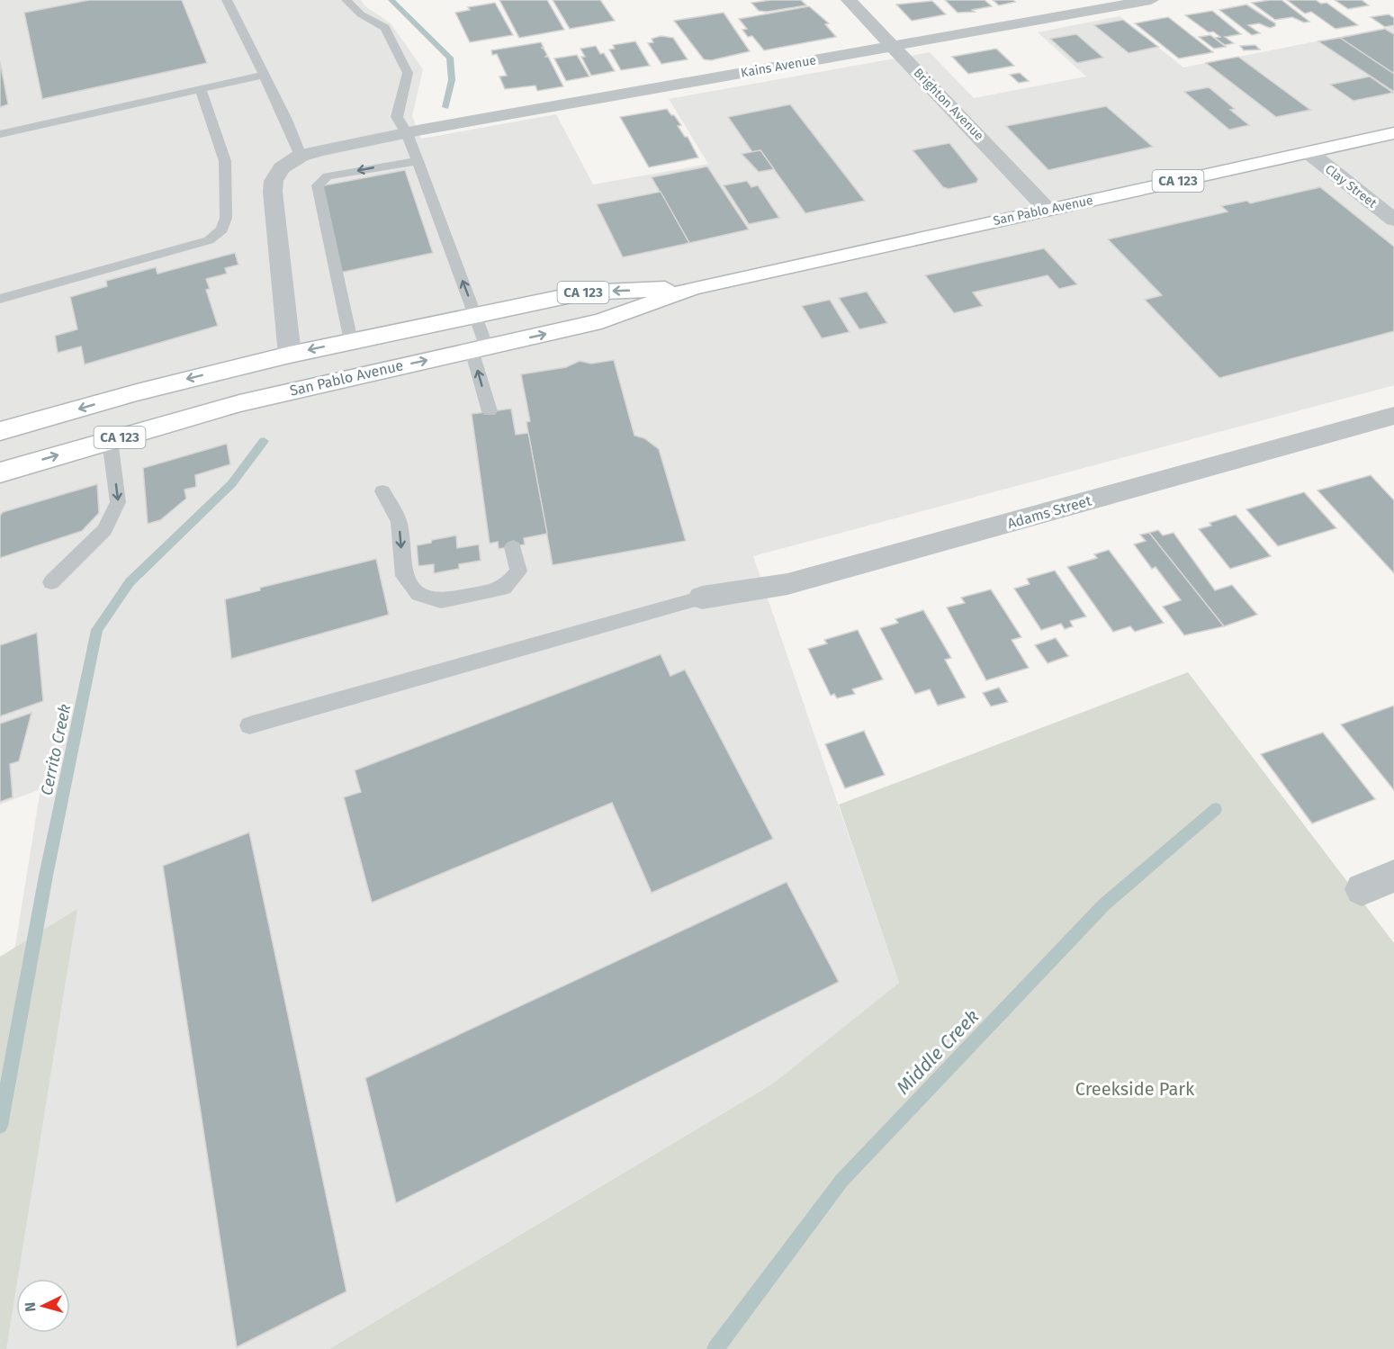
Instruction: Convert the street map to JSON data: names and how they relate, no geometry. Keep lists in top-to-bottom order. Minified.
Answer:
{"streets":{"main road":["CA 123","San Pablo Avenue"],"street":["Kains Avenue","Brighton Avenue","Clay Street","Adams Street"]},"crossings":[["Kains Avenue","Brighton Avenue"],["Brighton Avenue","San Pablo Avenue"],["Clay Street","San Pablo Avenue"]],"water":["Cerrito Creek","Middle Creek"],"parks":["Creekside Park"],"north":"left"}
